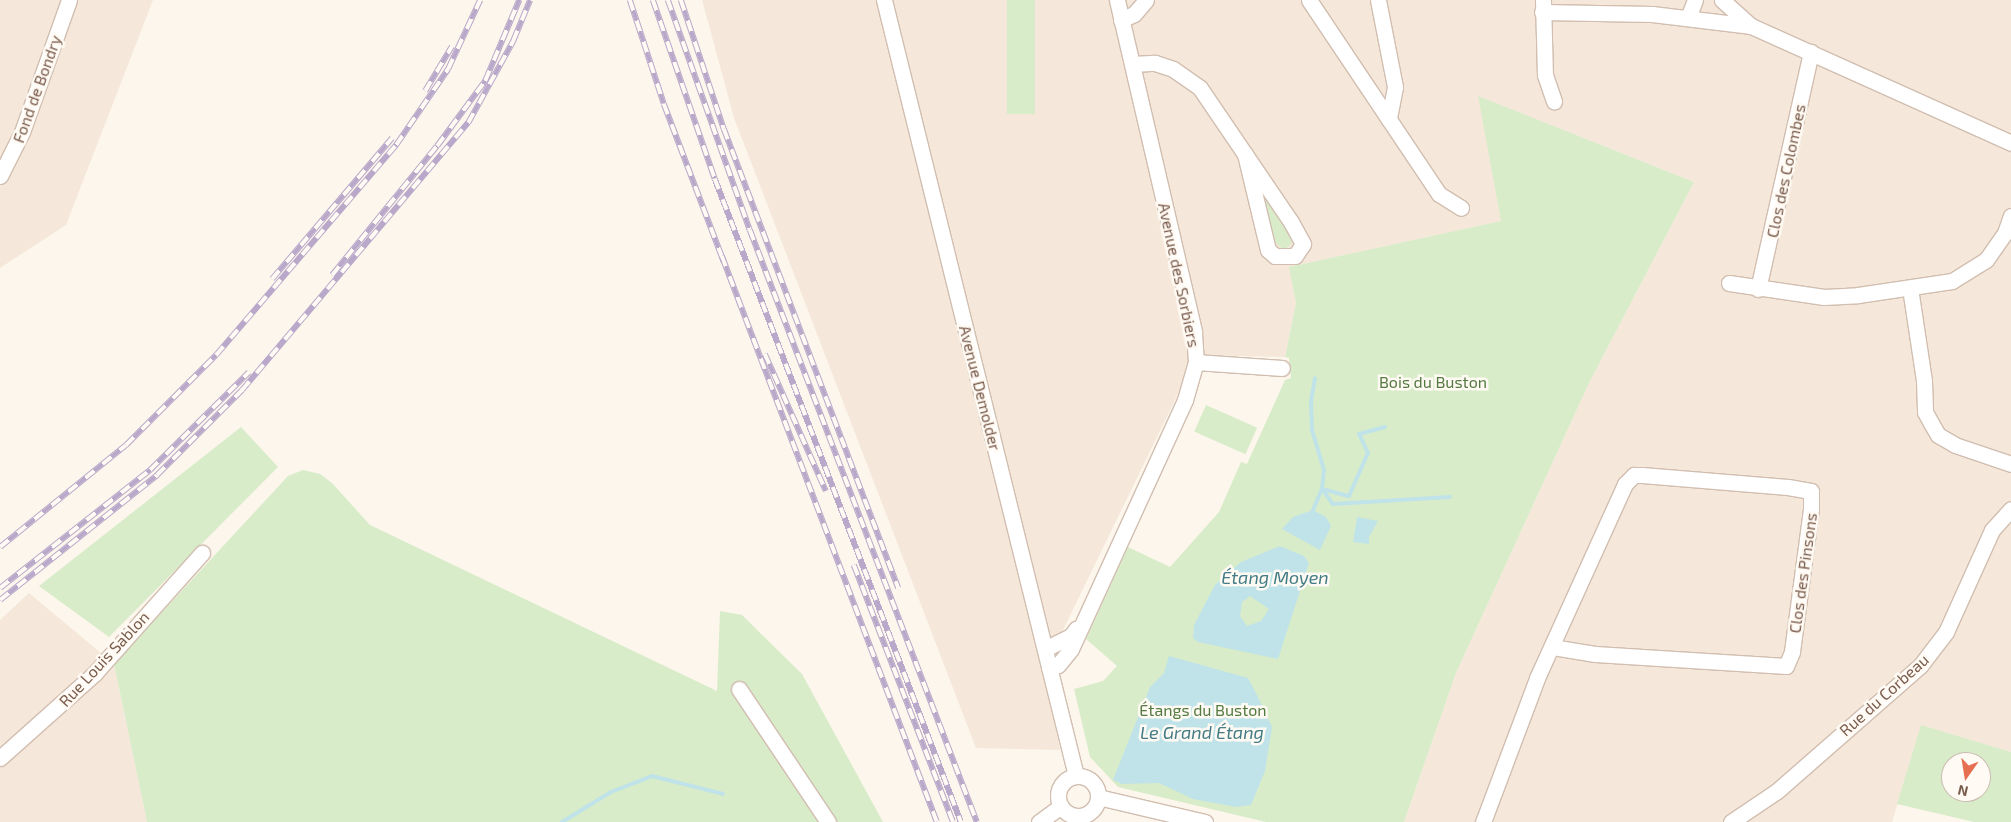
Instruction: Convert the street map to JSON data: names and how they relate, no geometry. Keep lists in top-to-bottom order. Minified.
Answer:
{"streets":{"street":["Fond de Bondry","Clos des Colombes","Avenue des Sorbiers","Avenue Demolder","Clos des Pinsons","Rue Louis Sablon","Rue du Corbeau"]},"crossings":[["Avenue des Sorbiers","Avenue Demolder"]],"water":["Étang Moyen","Le Grand Étang"],"parks":["Bois du Buston","Étangs du Buston"],"north":"bottom"}
